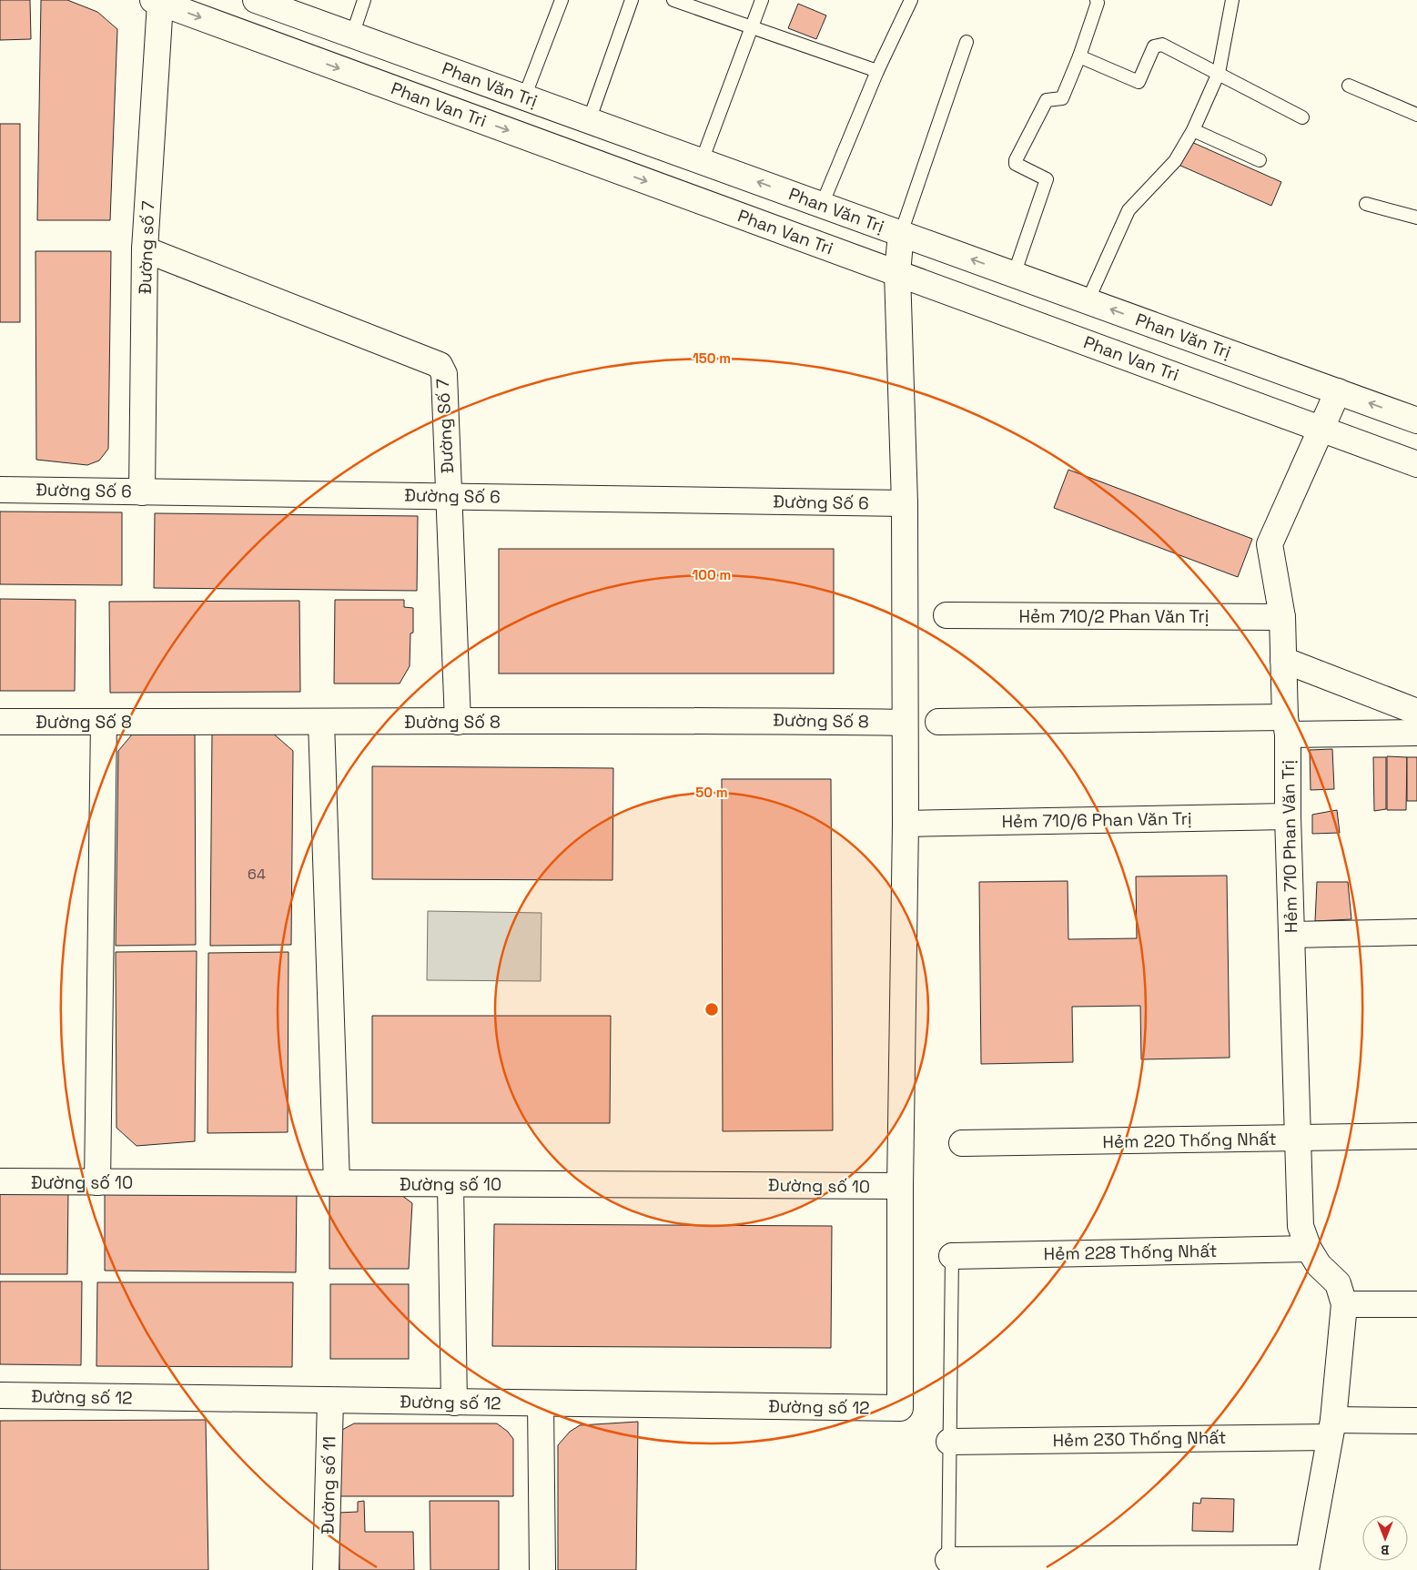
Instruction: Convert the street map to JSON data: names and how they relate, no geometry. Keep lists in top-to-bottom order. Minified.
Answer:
{"streets":{"street":["Phan Văn Trị","Phan Van Tri","Đường số 7","Đường Số 7","Đường Số 6","Hẻm 710/2 Phan Văn Trị","Đường Số 8","Hẻm 710/6 Phan Văn Trị","Hẻm 710 Phan Văn Trị","Hẻm 220 Thống Nhất","Đường số 10","Hẻm 228 Thống Nhất","Đường số 12","Hẻm 230 Thống Nhất","Đường số 11"]},"crossings":[["Phan Văn Trị","Hẻm 710 Phan Văn Trị"],["Phan Van Tri","Đường số 7"],["Phan Van Tri","Hẻm 710 Phan Văn Trị"],["Đường số 7","Đường Số 7"],["Đường số 7","Đường Số 6"],["Đường Số 7","Đường Số 6"],["Đường Số 7","Đường Số 8"],["Hẻm 710/2 Phan Văn Trị","Hẻm 710 Phan Văn Trị"],["Hẻm 710/6 Phan Văn Trị","Hẻm 710 Phan Văn Trị"],["Hẻm 710 Phan Văn Trị","Hẻm 220 Thống Nhất"],["Hẻm 710 Phan Văn Trị","Hẻm 228 Thống Nhất"],["Đường số 10","Đường số 12"],["Đường số 12","Đường số 11"]],"one_way":["Phan Văn Trị","Phan Van Tri"],"house_numbers":["64"],"north":"bottom","rings":["150 m","100 m","50 m"]}
